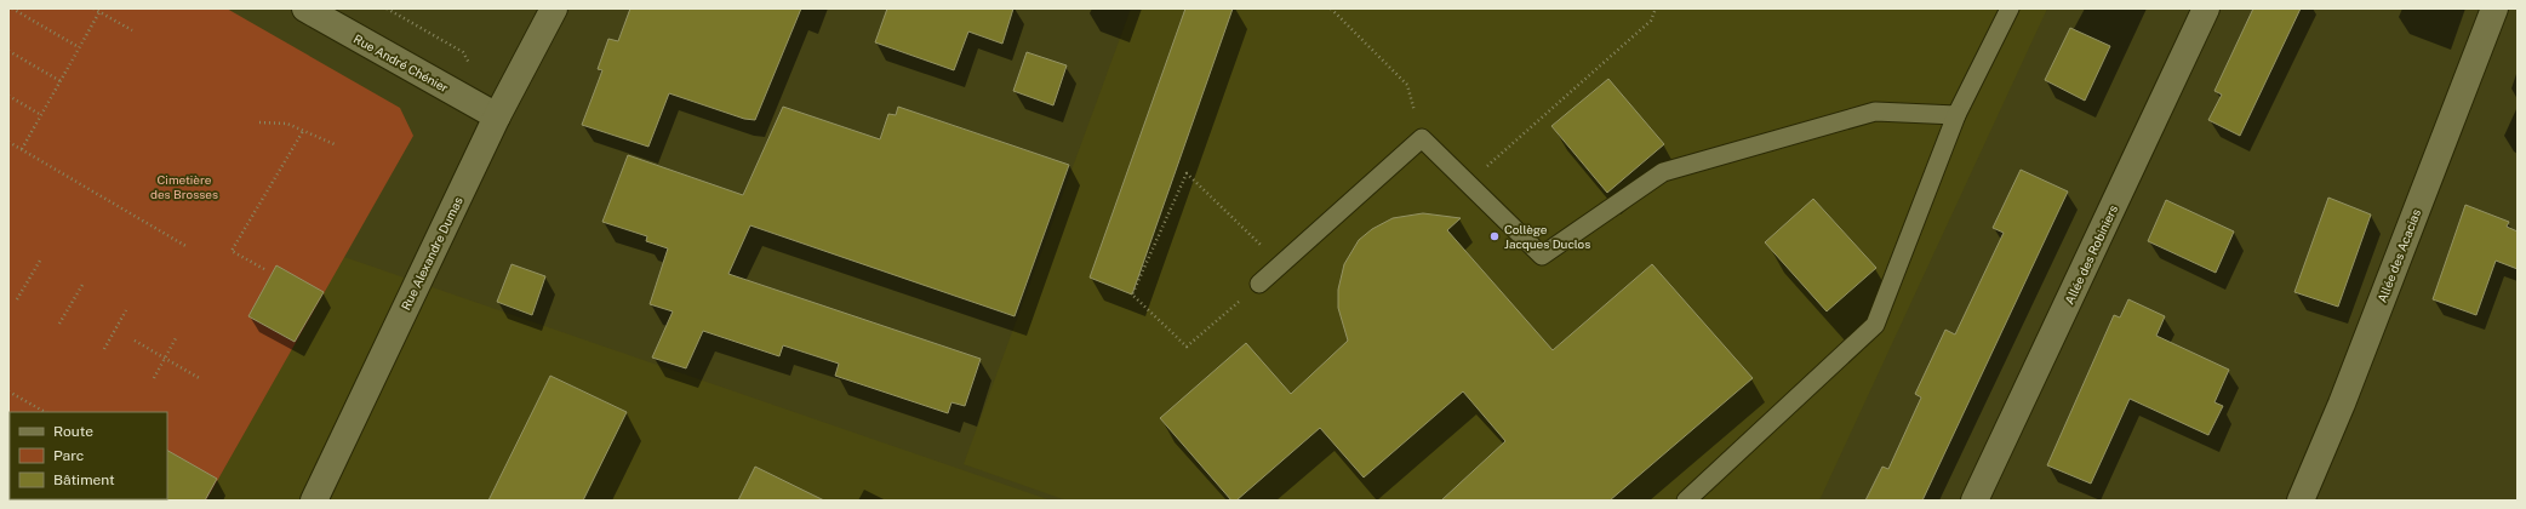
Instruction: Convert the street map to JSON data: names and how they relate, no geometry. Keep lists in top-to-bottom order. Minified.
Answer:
{"streets":{"street":["Rue André Chénier","Rue Alexandre Dumas","Allée des Robiniers","Allée des Acacias"]},"crossings":[["Rue André Chénier","Rue Alexandre Dumas"]],"parks":["Cimetière des Brosses"],"places":["Collège Jacques Duclos"],"legend":["Route","Parc","Bâtiment"]}
